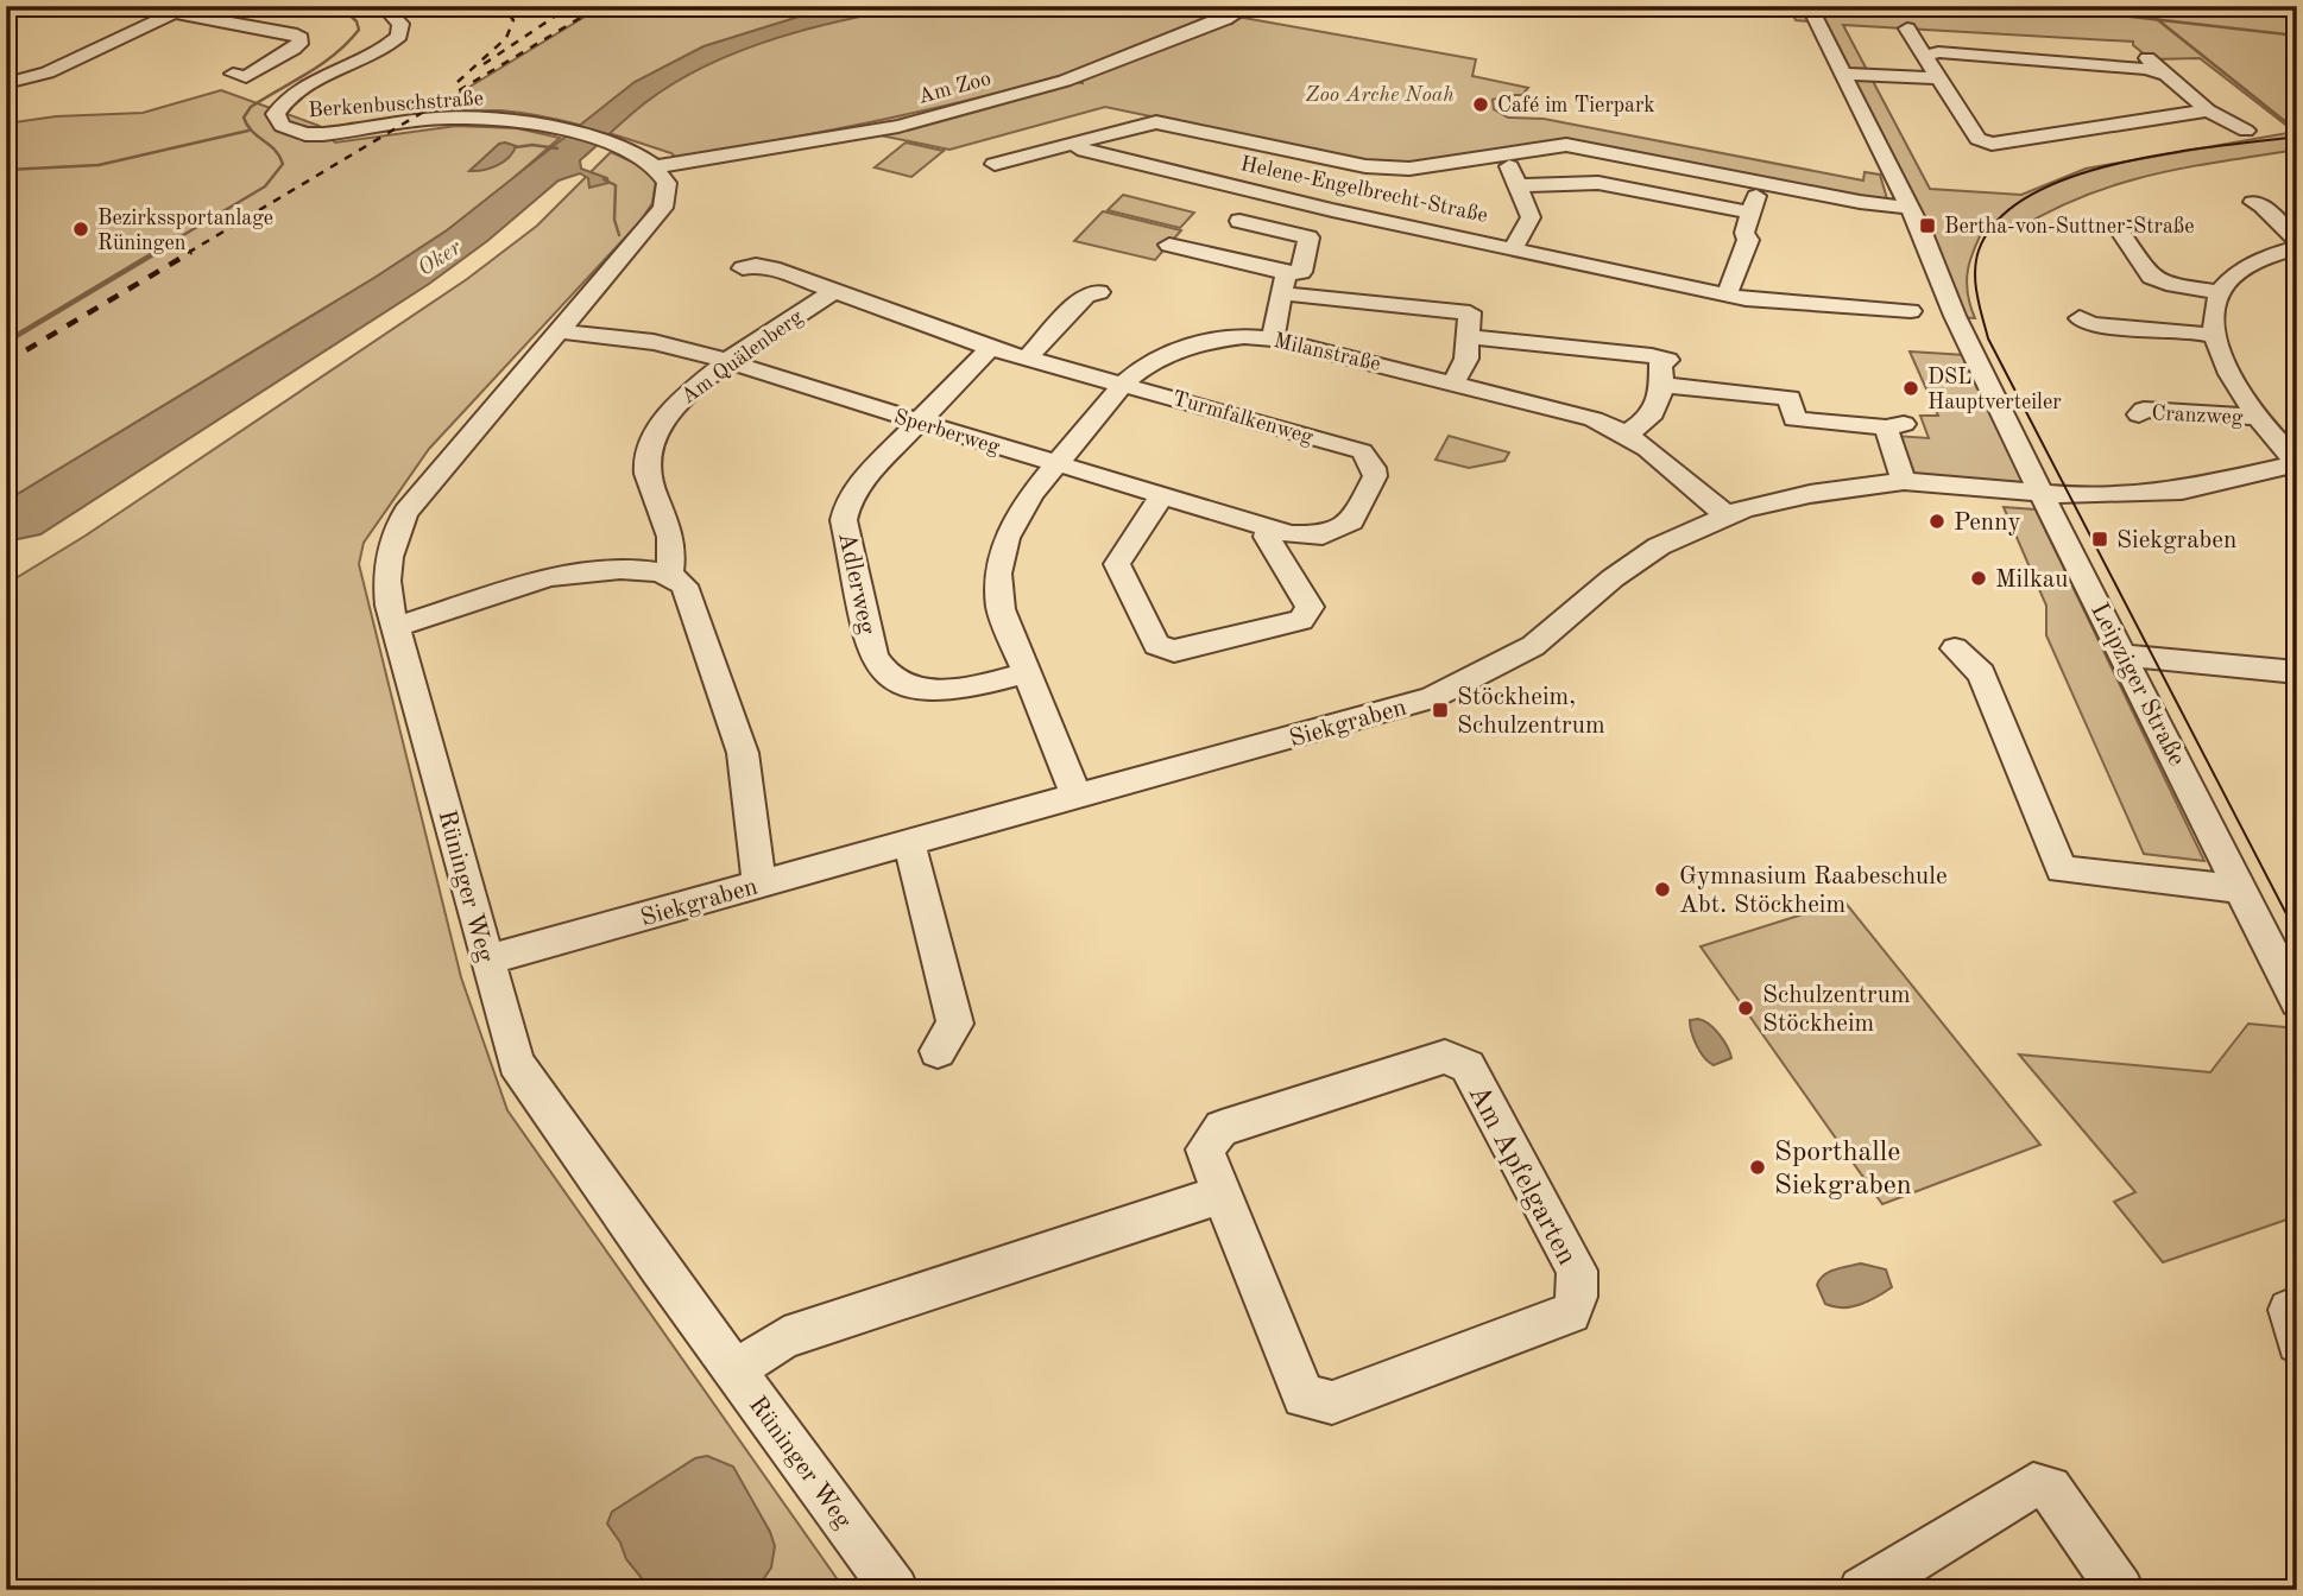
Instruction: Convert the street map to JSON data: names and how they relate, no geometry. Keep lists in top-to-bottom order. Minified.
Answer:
{"streets":{"street":["Am Zoo","Berkenbuschstraße","Helene-Engelbrecht-Straße","Milanstraße","Am Quälenberg","Cranzweg","Turmfalkenweg","Sperberweg","Adlerweg","Leipziger Straße","Siekgraben","Rüninger Weg","Am Apfelgarten"]},"crossings":[["Am Zoo","Berkenbuschstraße"],["Am Zoo","Rüninger Weg"],["Berkenbuschstraße","Rüninger Weg"],["Milanstraße","Turmfalkenweg"],["Milanstraße","Sperberweg"],["Milanstraße","Adlerweg"],["Milanstraße","Siekgraben"],["Am Quälenberg","Turmfalkenweg"],["Am Quälenberg","Sperberweg"],["Turmfalkenweg","Sperberweg"],["Turmfalkenweg","Adlerweg"],["Sperberweg","Adlerweg"],["Sperberweg","Rüninger Weg"],["Leipziger Straße","Siekgraben"],["Siekgraben","Rüninger Weg"]],"water":["Oker"],"parks":["Zoo Arche Noah"],"places":{"other":["Café im Tierpark","Bezirkssportanlage Rüningen","DSL Hauptverteiler","Penny","Milkau","Gymnasium Raabeschule Abt. Stöckheim","Schulzentrum Stöckheim","Sporthalle Siekgraben"],"transit":["Bertha-von-Suttner-Straße","Siekgraben","Stöckheim, Schulzentrum"]}}
